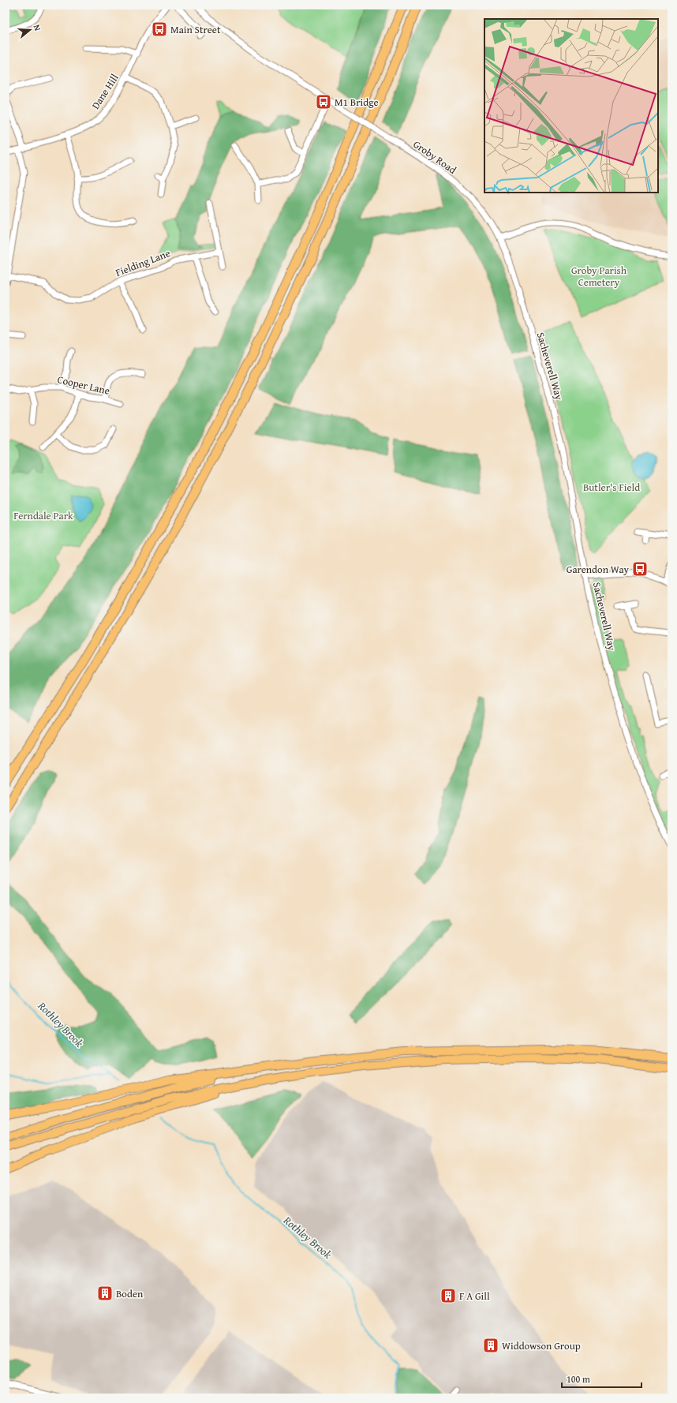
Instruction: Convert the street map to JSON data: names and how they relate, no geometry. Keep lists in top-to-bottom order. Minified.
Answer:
{"streets":{"street":["Dane Hill","Groby Road","Fielding Lane","Sacheverell Way","Cooper Lane"]},"crossings":[["Groby Road","Sacheverell Way"]],"water":["Rothley Brook"],"parks":["Groby Parish Cemetery","Butler's Field","Ferndale Park"],"places":{"bus stop":["Main Street","M1 Bridge","Garendon Way"],"building":["Boden","F A Gill","Widdowson Group"]},"scale_bar":"100 m","north":"right"}
